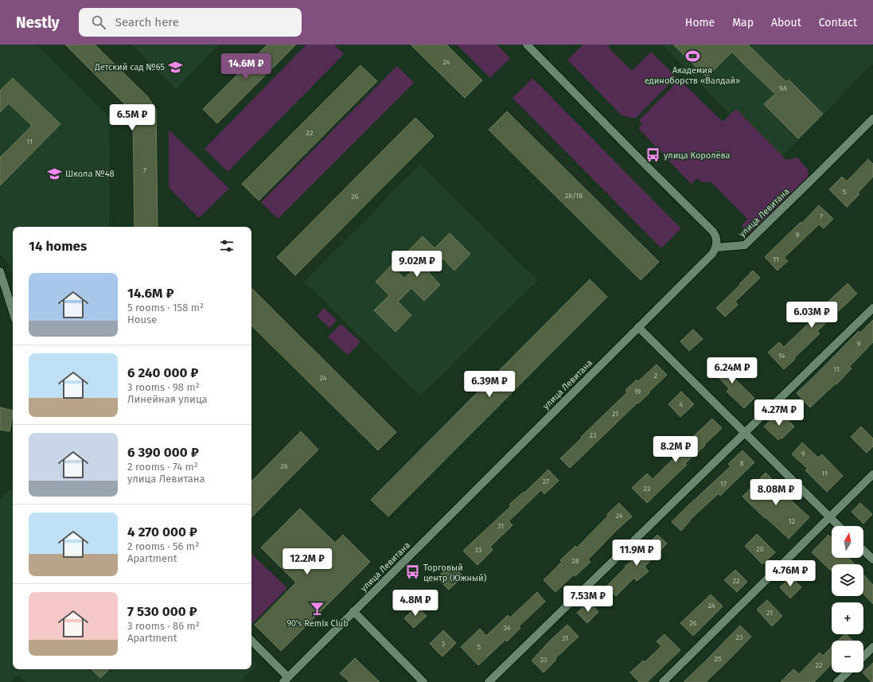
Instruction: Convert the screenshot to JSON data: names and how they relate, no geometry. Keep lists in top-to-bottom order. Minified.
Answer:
{"streets":{"street":["улица Левитана"]},"places":{"sports":["Академия единоборств «Валдай»"],"school or university":["Детский сад №65","Школа №48"],"bus stop":["улица Королёва","Торговый центр (Южный)"],"bar":["90's Remix Club"]},"house_numbers":["24","9А","22","11","7","5","28/18","26","7","9","11","9","14","11","2","24","19","4","21","23","9","8","26","11","27","17","22","24","12","31","20","33","28","22","24","21","26","34","23","31","3","5","25","33","22"],"north":"top","page":{"header":"Nestly","search":"Search here","nav":["Home","Map","About","Contact"],"price":["14.6M ₽","6.5M ₽","9.02M ₽","6.03M ₽","6.24M ₽","6.39M ₽","4.27M ₽","8.2M ₽","8.08M ₽","11.9M ₽","12.2M ₽","4.76M ₽","7.53M ₽","4.8M ₽"],"heading":"14 homes","list":[{"name":"14.6M ₽","note":"5 rooms · 158 m² · House"},{"name":"6 240 000 ₽","note":"3 rooms · 98 m² · Линейная улица"},{"name":"6 390 000 ₽","note":"2 rooms · 74 m² · улица Левитана"},{"name":"4 270 000 ₽","note":"2 rooms · 56 m² · Apartment"},{"name":"7 530 000 ₽","note":"3 rooms · 86 m² · Apartment"}],"map_buttons":["+","−"]}}
